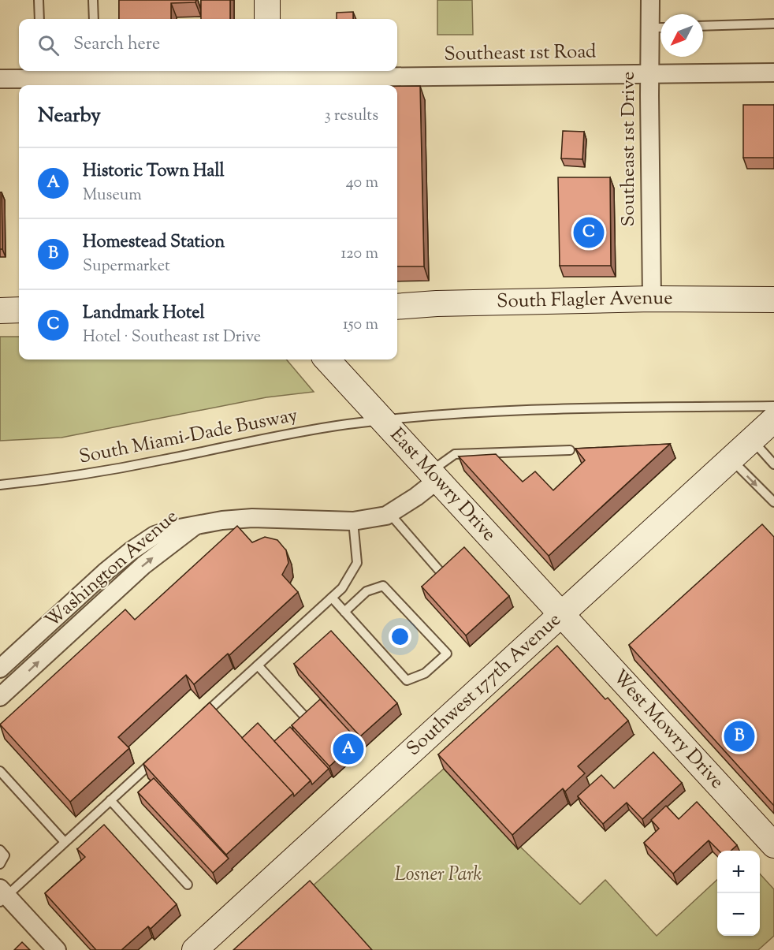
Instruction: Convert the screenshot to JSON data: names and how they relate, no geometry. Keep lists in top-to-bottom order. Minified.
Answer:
{"streets":{"street":["Southeast 1st Road","Southeast 1st Drive","South Flagler Avenue","East Mowry Drive","Washington Avenue","Southwest 177th Avenue","West Mowry Drive"],"lane":["South Miami-Dade Busway"]},"crossings":[["Southeast 1st Road","Southeast 1st Drive"],["Southeast 1st Drive","South Flagler Avenue"],["South Miami-Dade Busway","East Mowry Drive"],["East Mowry Drive","Southwest 177th Avenue"],["East Mowry Drive","West Mowry Drive"],["Southwest 177th Avenue","West Mowry Drive"]],"parks":["Losner Park"],"north":"bottom left","page":{"search":"Search here","heading":["Nearby","3 results"],"list":[{"mark":"A","name":"Historic Town Hall","note":"Museum","value":"40 m"},{"mark":"B","name":"Homestead Station","note":"Supermarket","value":"120 m"},{"mark":"C","name":"Landmark Hotel","note":"Hotel · Southeast 1st Drive","value":"150 m"}],"pins":["C","B","A"],"map_buttons":["+","−"]}}
